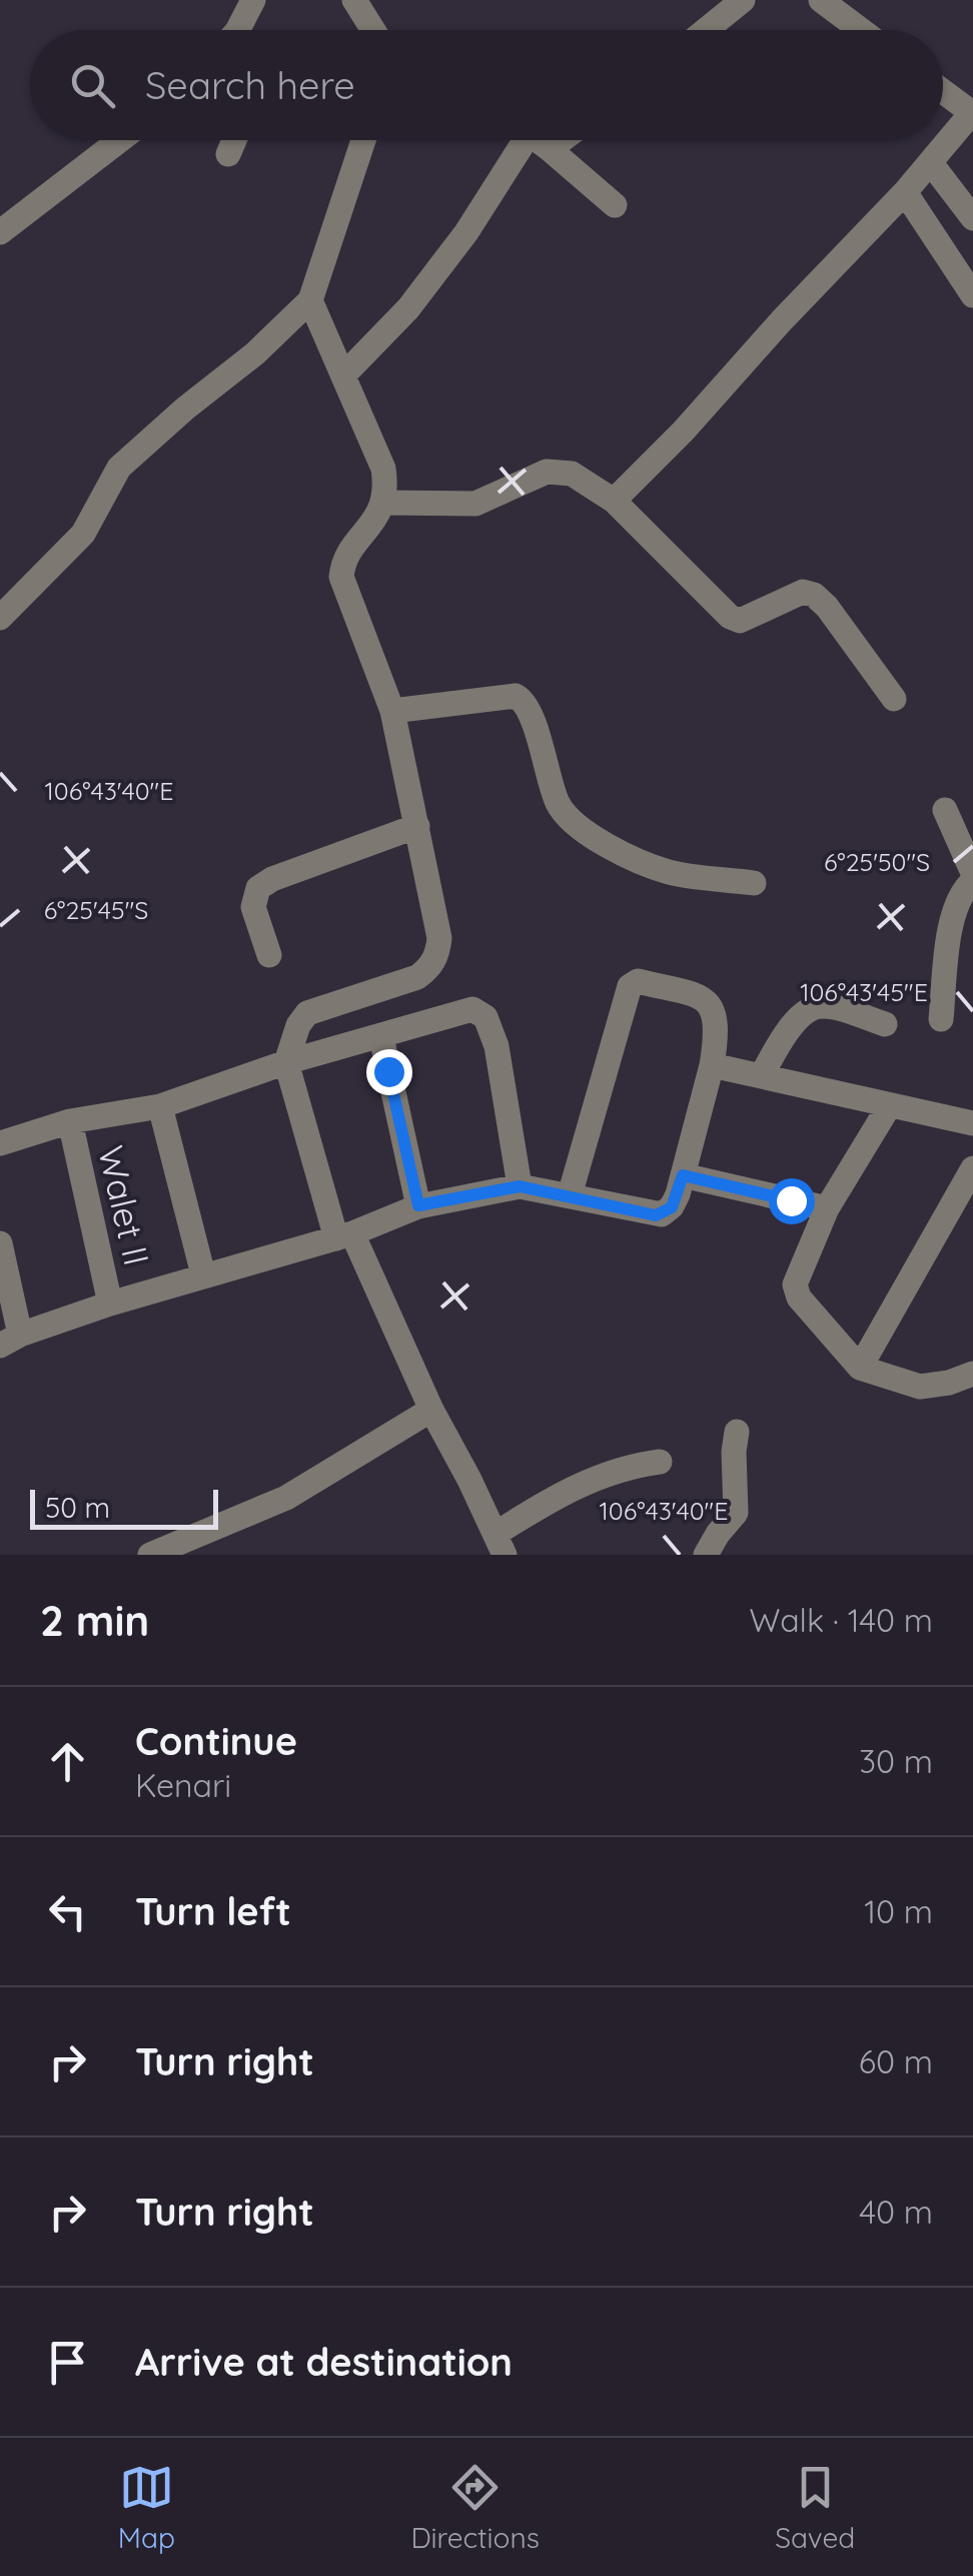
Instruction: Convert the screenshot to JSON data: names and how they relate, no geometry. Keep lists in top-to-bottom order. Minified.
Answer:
{"streets":{"street":["Walet II"]},"scale_bar":"50 m","page":{"search":"Search here","scale":"50 m","heading":["2 min","Walk · 140 m"],"list":[["Continue","Kenari","30 m"],["Turn left","10 m"],["Turn right","60 m"],["Turn right","40 m"],"Arrive at destination"],"nav":["Map","Directions","Saved"]},"coordinates":["106°43'40\"E","6°25'50\"S","6°25'45\"S","106°43'45\"E"]}
